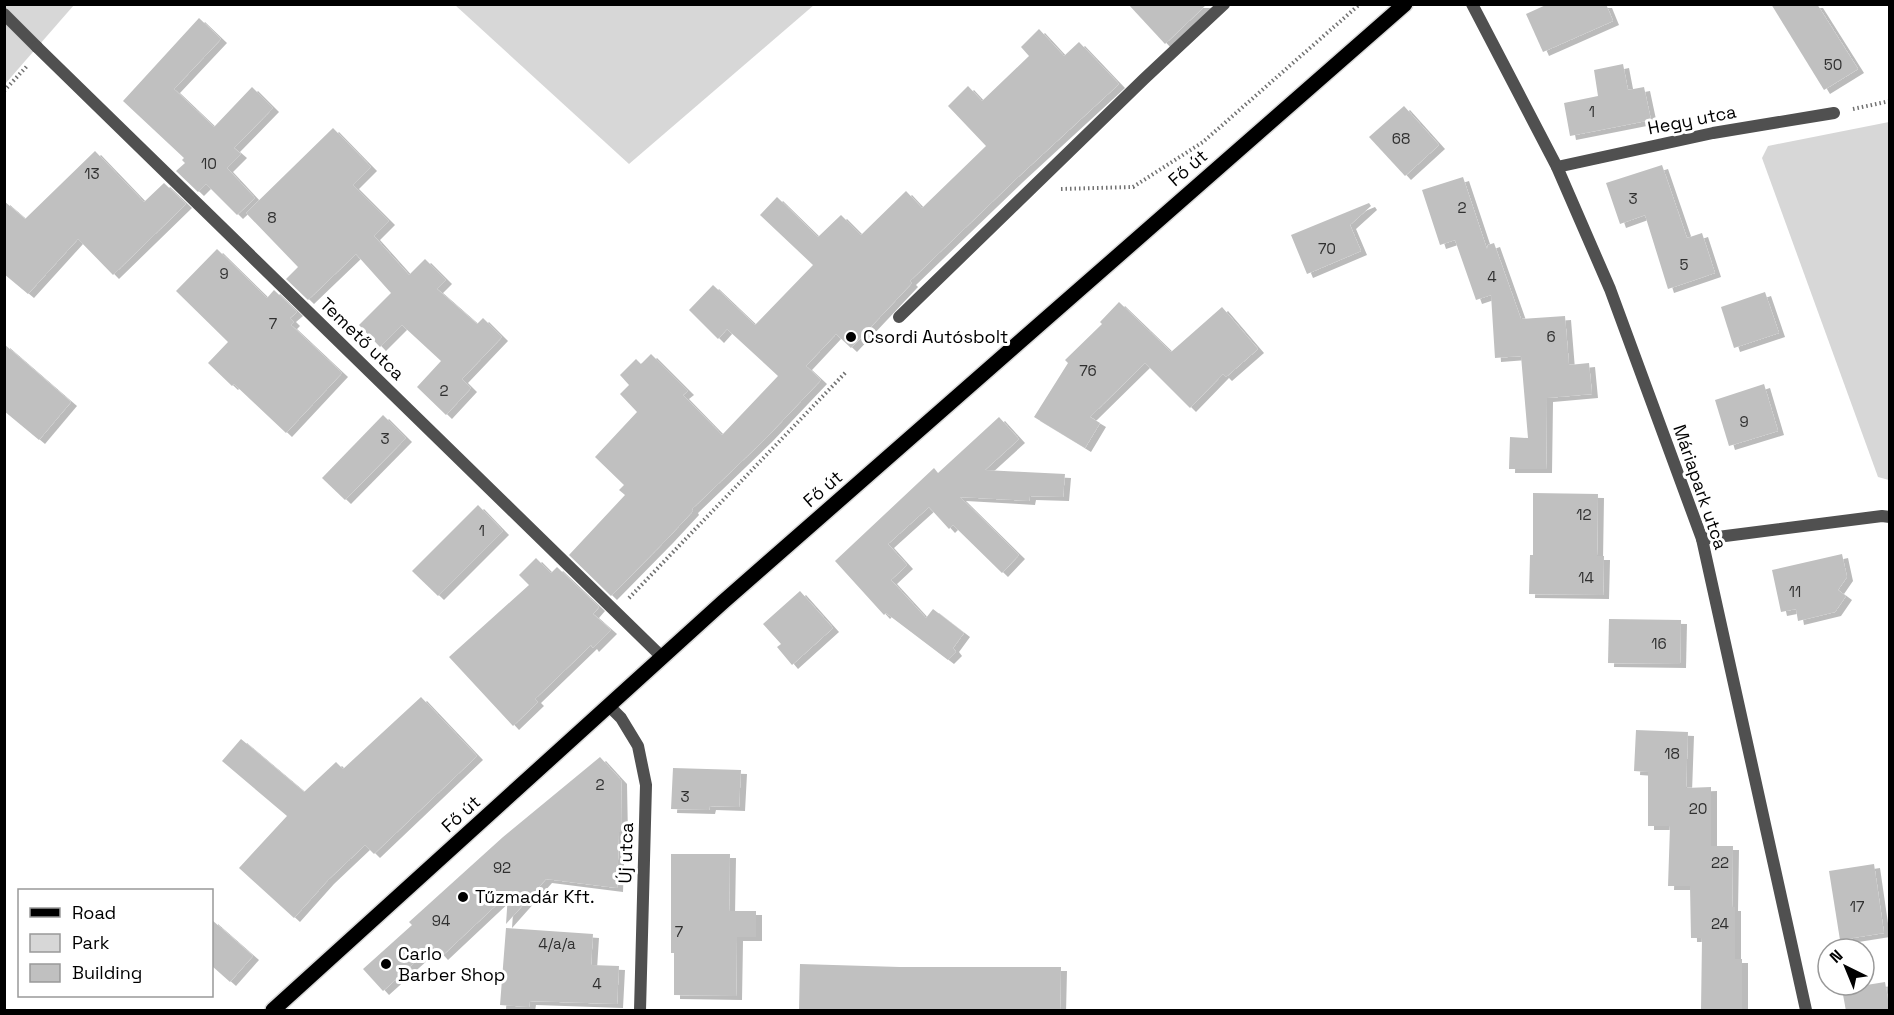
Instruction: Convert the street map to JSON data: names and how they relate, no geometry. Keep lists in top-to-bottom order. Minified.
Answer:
{"streets":{"main road":["Fő út"],"street":["Hegy utca","Temető utca","Máriapark utca","Új utca"]},"crossings":[["Hegy utca","Máriapark utca"],["Fő út","Temető utca"],["Fő út","Új utca"]],"places":["Csordi Autósbolt","Tűzmadár Kft.","Carlo Barber Shop"],"house_numbers":["50","1","68","10","13","3","2","8","70","5","9","4","7","6","76","2","9","3","12","1","14","11","16","18","2","3","20","22","92","17","94","24","7","4/a/a","4"],"legend":["Road","Park","Building"],"north":"top left"}
